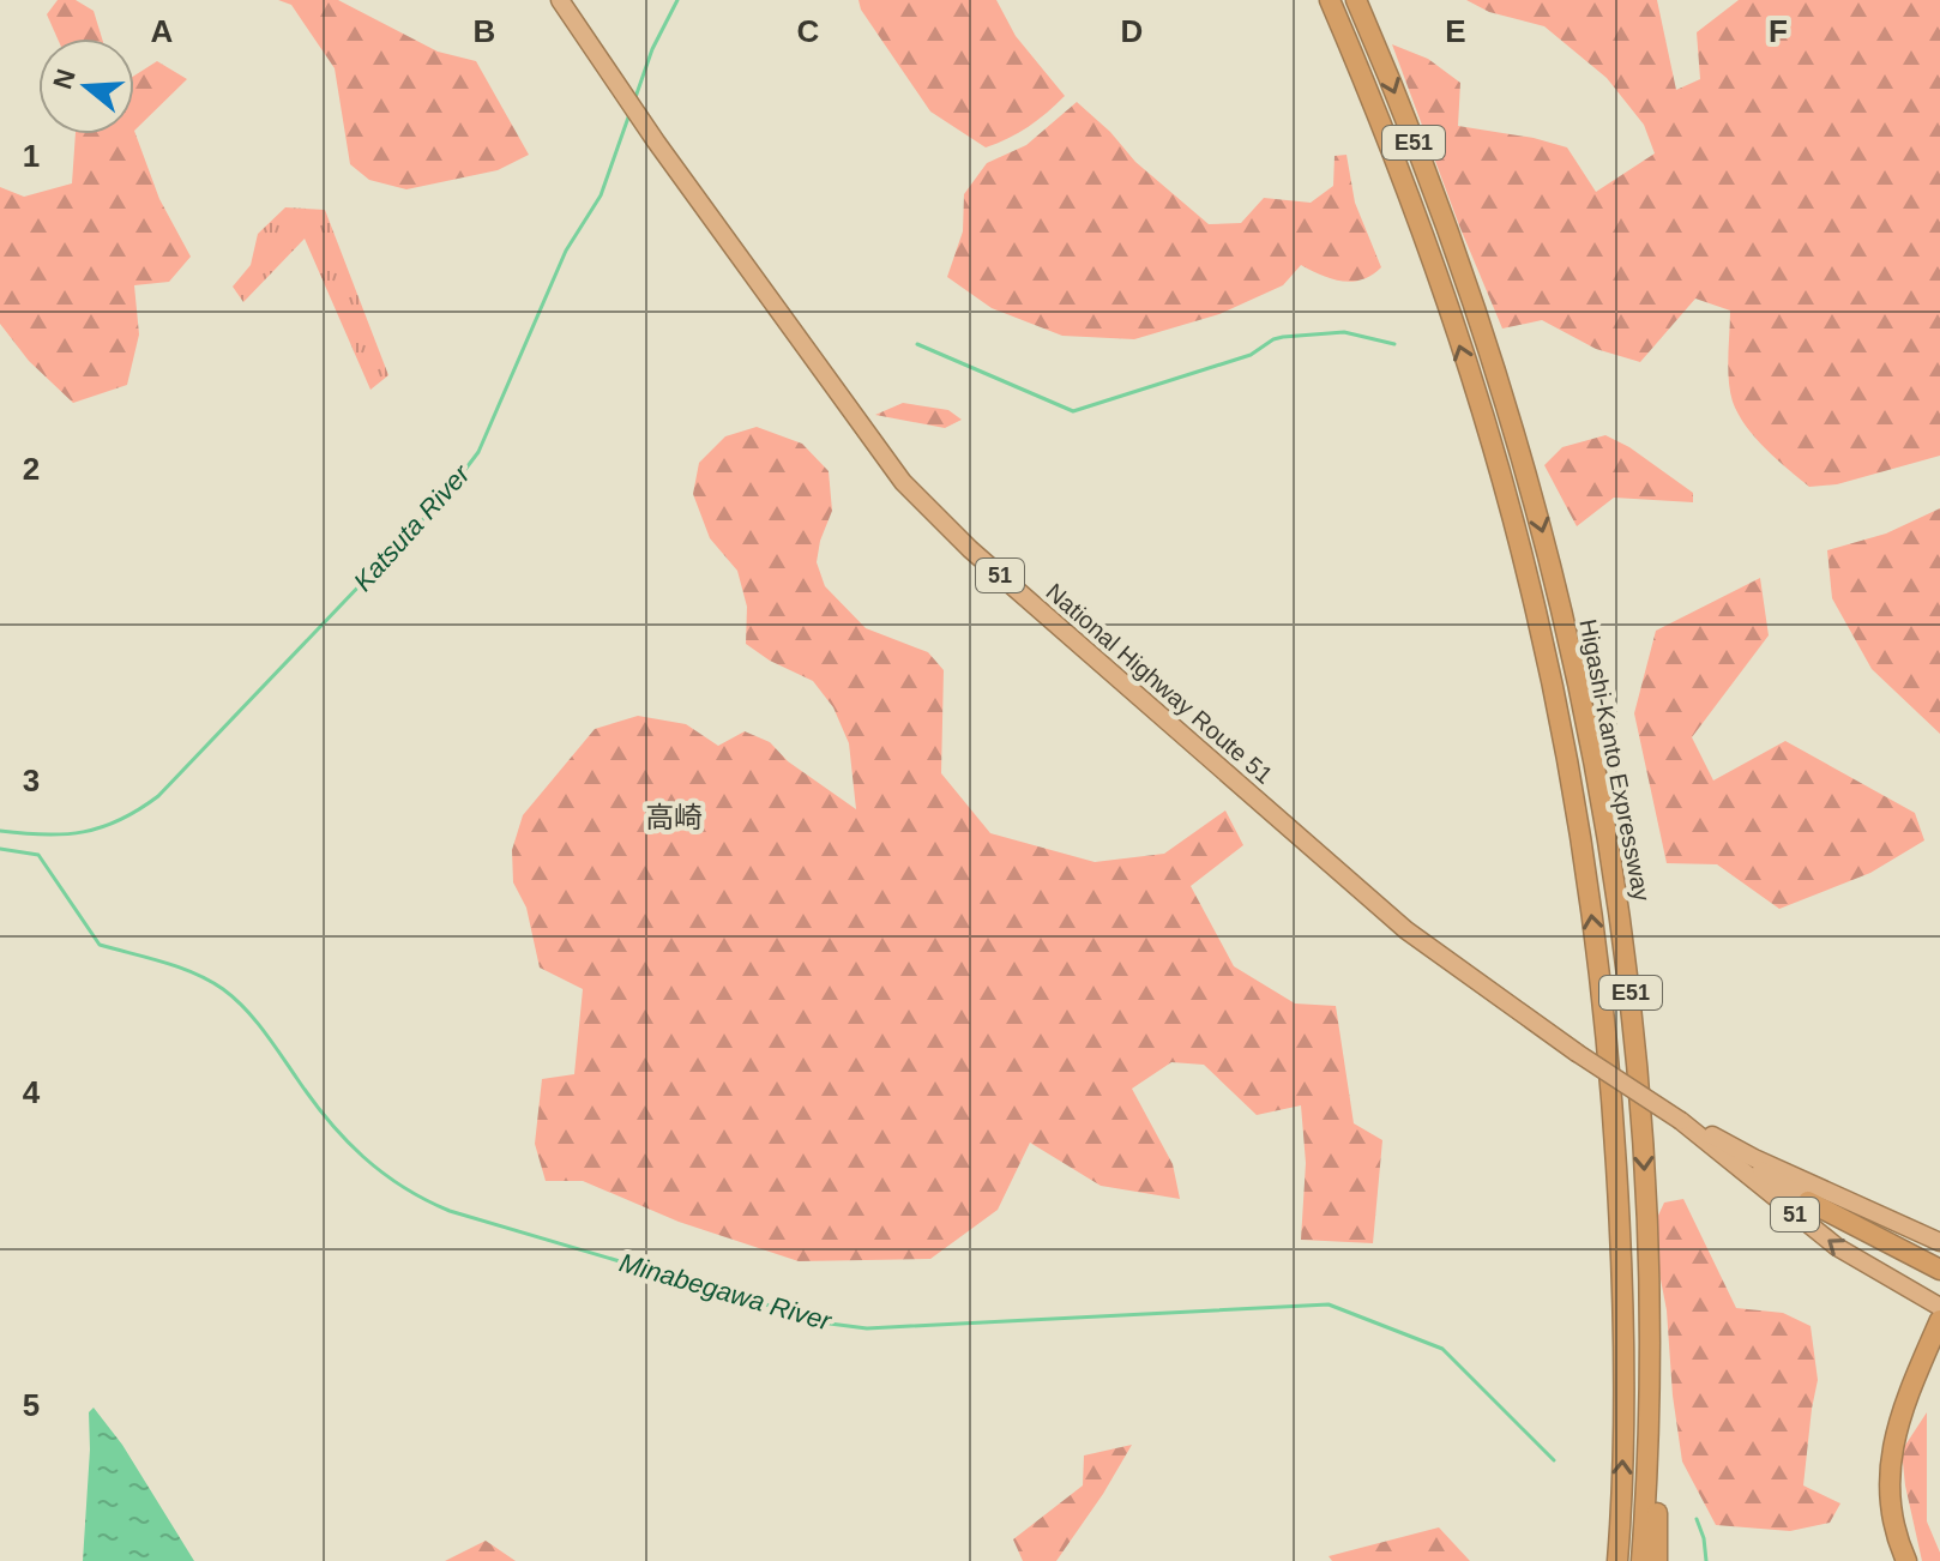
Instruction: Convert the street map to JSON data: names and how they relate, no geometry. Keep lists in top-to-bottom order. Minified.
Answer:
{"streets":{"highway":["E51","51","National Highway Route 51","Higashi-Kanto Expressway"]},"districts":["高崎"],"water":["Katsuta River","Minabegawa River"],"north":"left","grid":{"columns":["A","B","C","D","E","F"],"rows":["1","2","3","4","5"]}}
